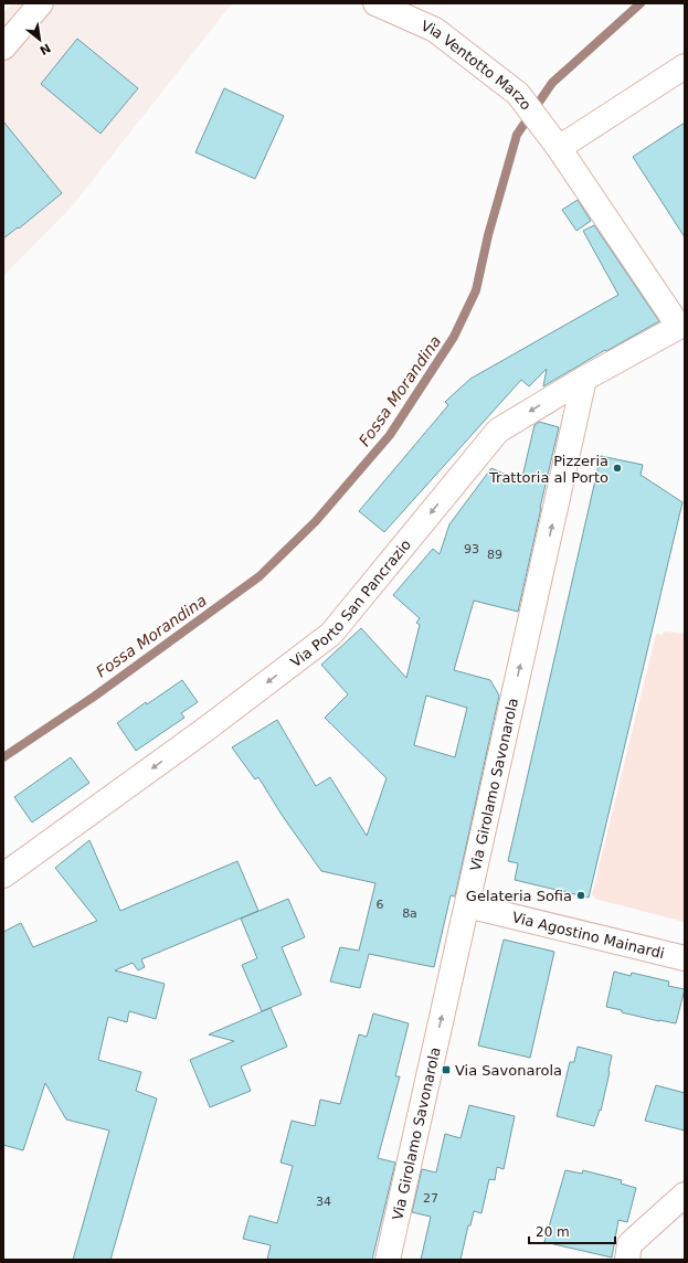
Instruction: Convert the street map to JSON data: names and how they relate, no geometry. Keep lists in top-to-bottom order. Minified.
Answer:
{"streets":{"street":["Via Ventotto Marzo","Via Porto San Pancrazio","Via Girolamo Savonarola","Via Agostino Mainardi"]},"crossings":[["Via Ventotto Marzo","Via Porto San Pancrazio"],["Via Porto San Pancrazio","Via Girolamo Savonarola"],["Via Girolamo Savonarola","Via Agostino Mainardi"]],"one_way":["Via Porto San Pancrazio","Via Girolamo Savonarola"],"water":["Fossa Morandina"],"places":{"other":["Pizzeria Trattoria al Porto","Gelateria Sofia"],"transit":["Via Savonarola"]},"house_numbers":["93","89","6","8a","27","34"],"scale_bar":"20 m","north":"bottom right"}
